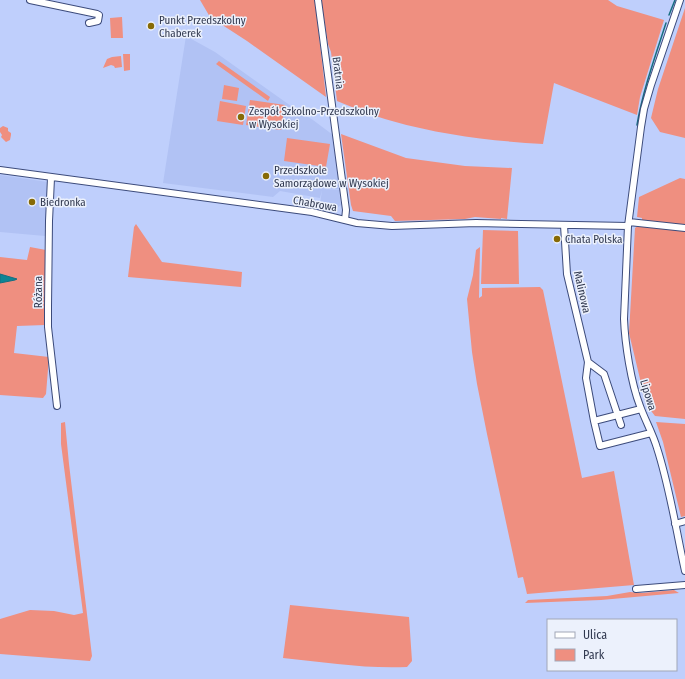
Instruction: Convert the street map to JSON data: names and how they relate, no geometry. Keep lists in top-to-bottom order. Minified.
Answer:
{"streets":{"street":["Bratnia","Chabrowa","Różana","Malinowa","Lipowa"]},"crossings":[["Bratnia","Chabrowa"],["Chabrowa","Różana"],["Chabrowa","Malinowa"],["Chabrowa","Lipowa"],["Malinowa","Lipowa"]],"places":["Punkt Przedszkolny Chaberek","Zespół Szkolno-Przedszkolny w Wysokiej","Przedszkole Samorządowe w Wysokiej","Biedronka","Chata Polska"],"legend":["Ulica","Park"]}
